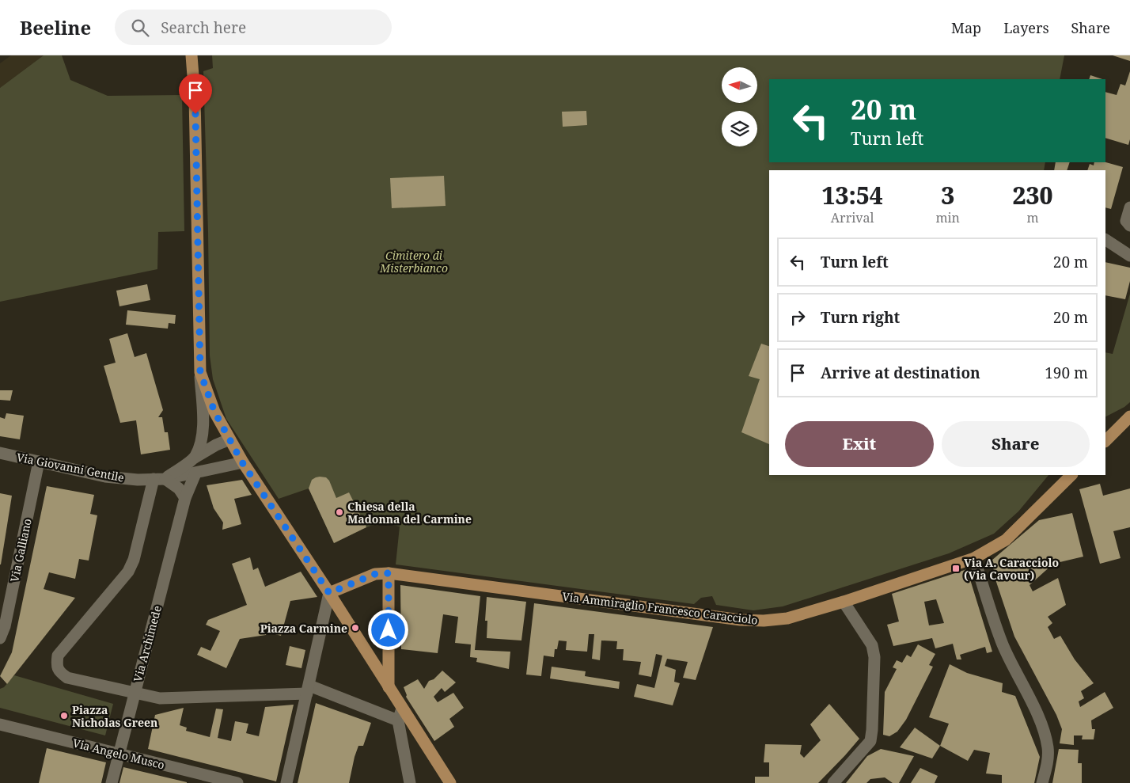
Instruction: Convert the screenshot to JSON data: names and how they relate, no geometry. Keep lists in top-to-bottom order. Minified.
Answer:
{"streets":{"main road":["Via Ammiraglio Francesco Caracciolo"],"street":["Via Giovanni Gentile","Via Galliano","Via Archimede","Via Angelo Musco"]},"crossings":[["Via Giovanni Gentile","Via Galliano"],["Via Giovanni Gentile","Via Archimede"],["Via Archimede","Via Angelo Musco"]],"parks":["Cimitero di Misterbianco"],"places":{"other":["Chiesa della Madonna del Carmine","Piazza Carmine","Piazza Nicholas Green"],"transit":["Via A. Caracciolo (Via Cavour)"]},"north":"left","page":{"header":"Beeline","search":"Search here","nav":["Map","Layers","Share"],"turn":["20 m","Turn left"],"eta":["13:54","Arrival","3","min","230","m"],"list":[{"name":"Turn left","value":"20 m"},{"name":"Turn right","value":"20 m"},{"name":"Arrive at destination","value":"190 m"}],"buttons":["Exit","Share"]}}
